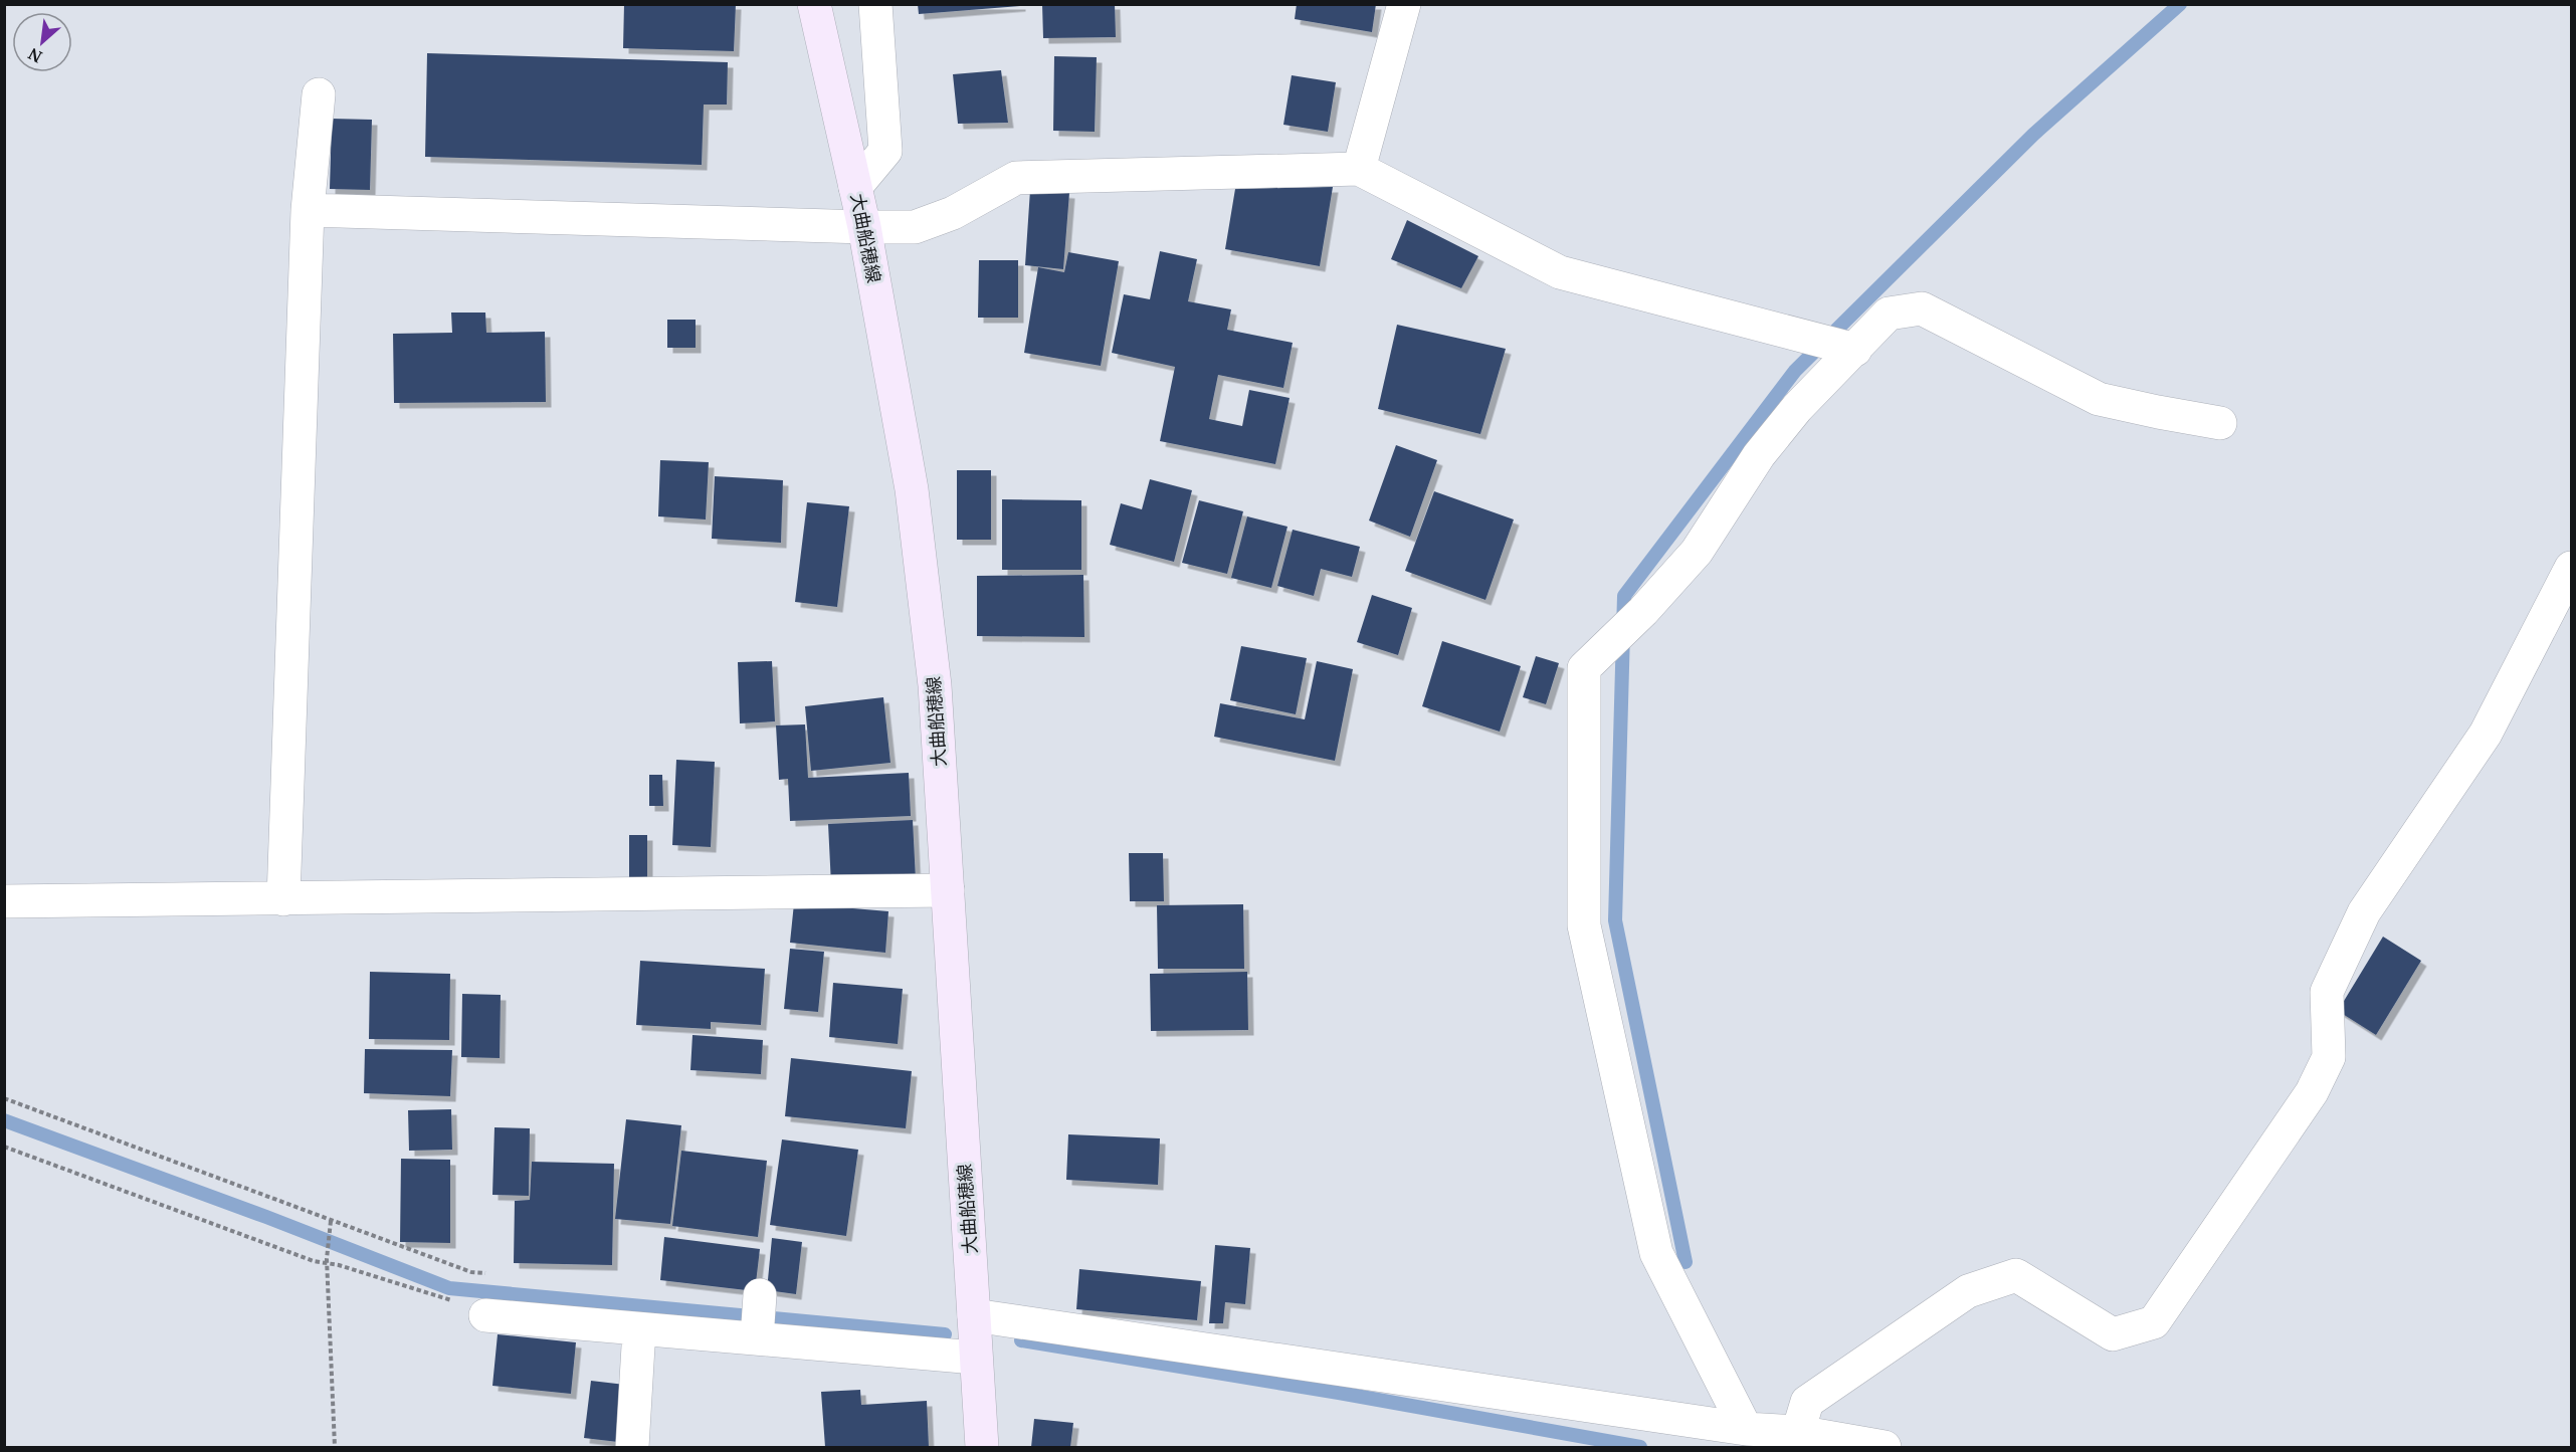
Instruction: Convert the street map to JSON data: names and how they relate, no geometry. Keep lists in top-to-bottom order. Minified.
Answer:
{"streets":{"main road":["大曲船穂線"]},"north":"bottom left"}
